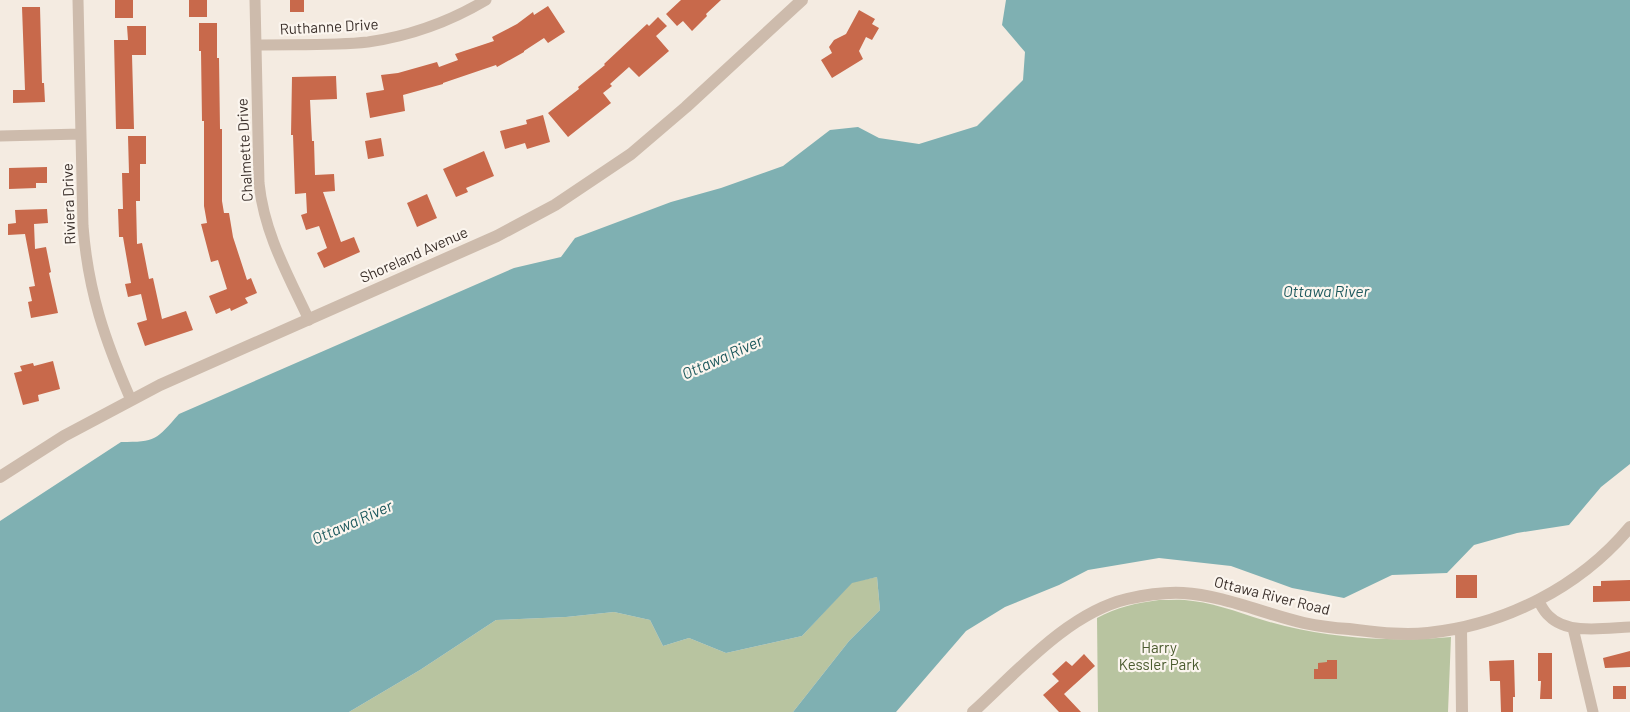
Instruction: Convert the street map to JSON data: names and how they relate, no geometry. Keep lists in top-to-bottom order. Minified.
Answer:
{"streets":{"street":["Ruthanne Drive","Chalmette Drive","Riviera Drive","Shoreland Avenue","Ottawa River Road"]},"crossings":[["Ruthanne Drive","Chalmette Drive"],["Chalmette Drive","Shoreland Avenue"],["Riviera Drive","Shoreland Avenue"]],"water":["Ottawa River"],"parks":["Harry Kessler Park"]}
